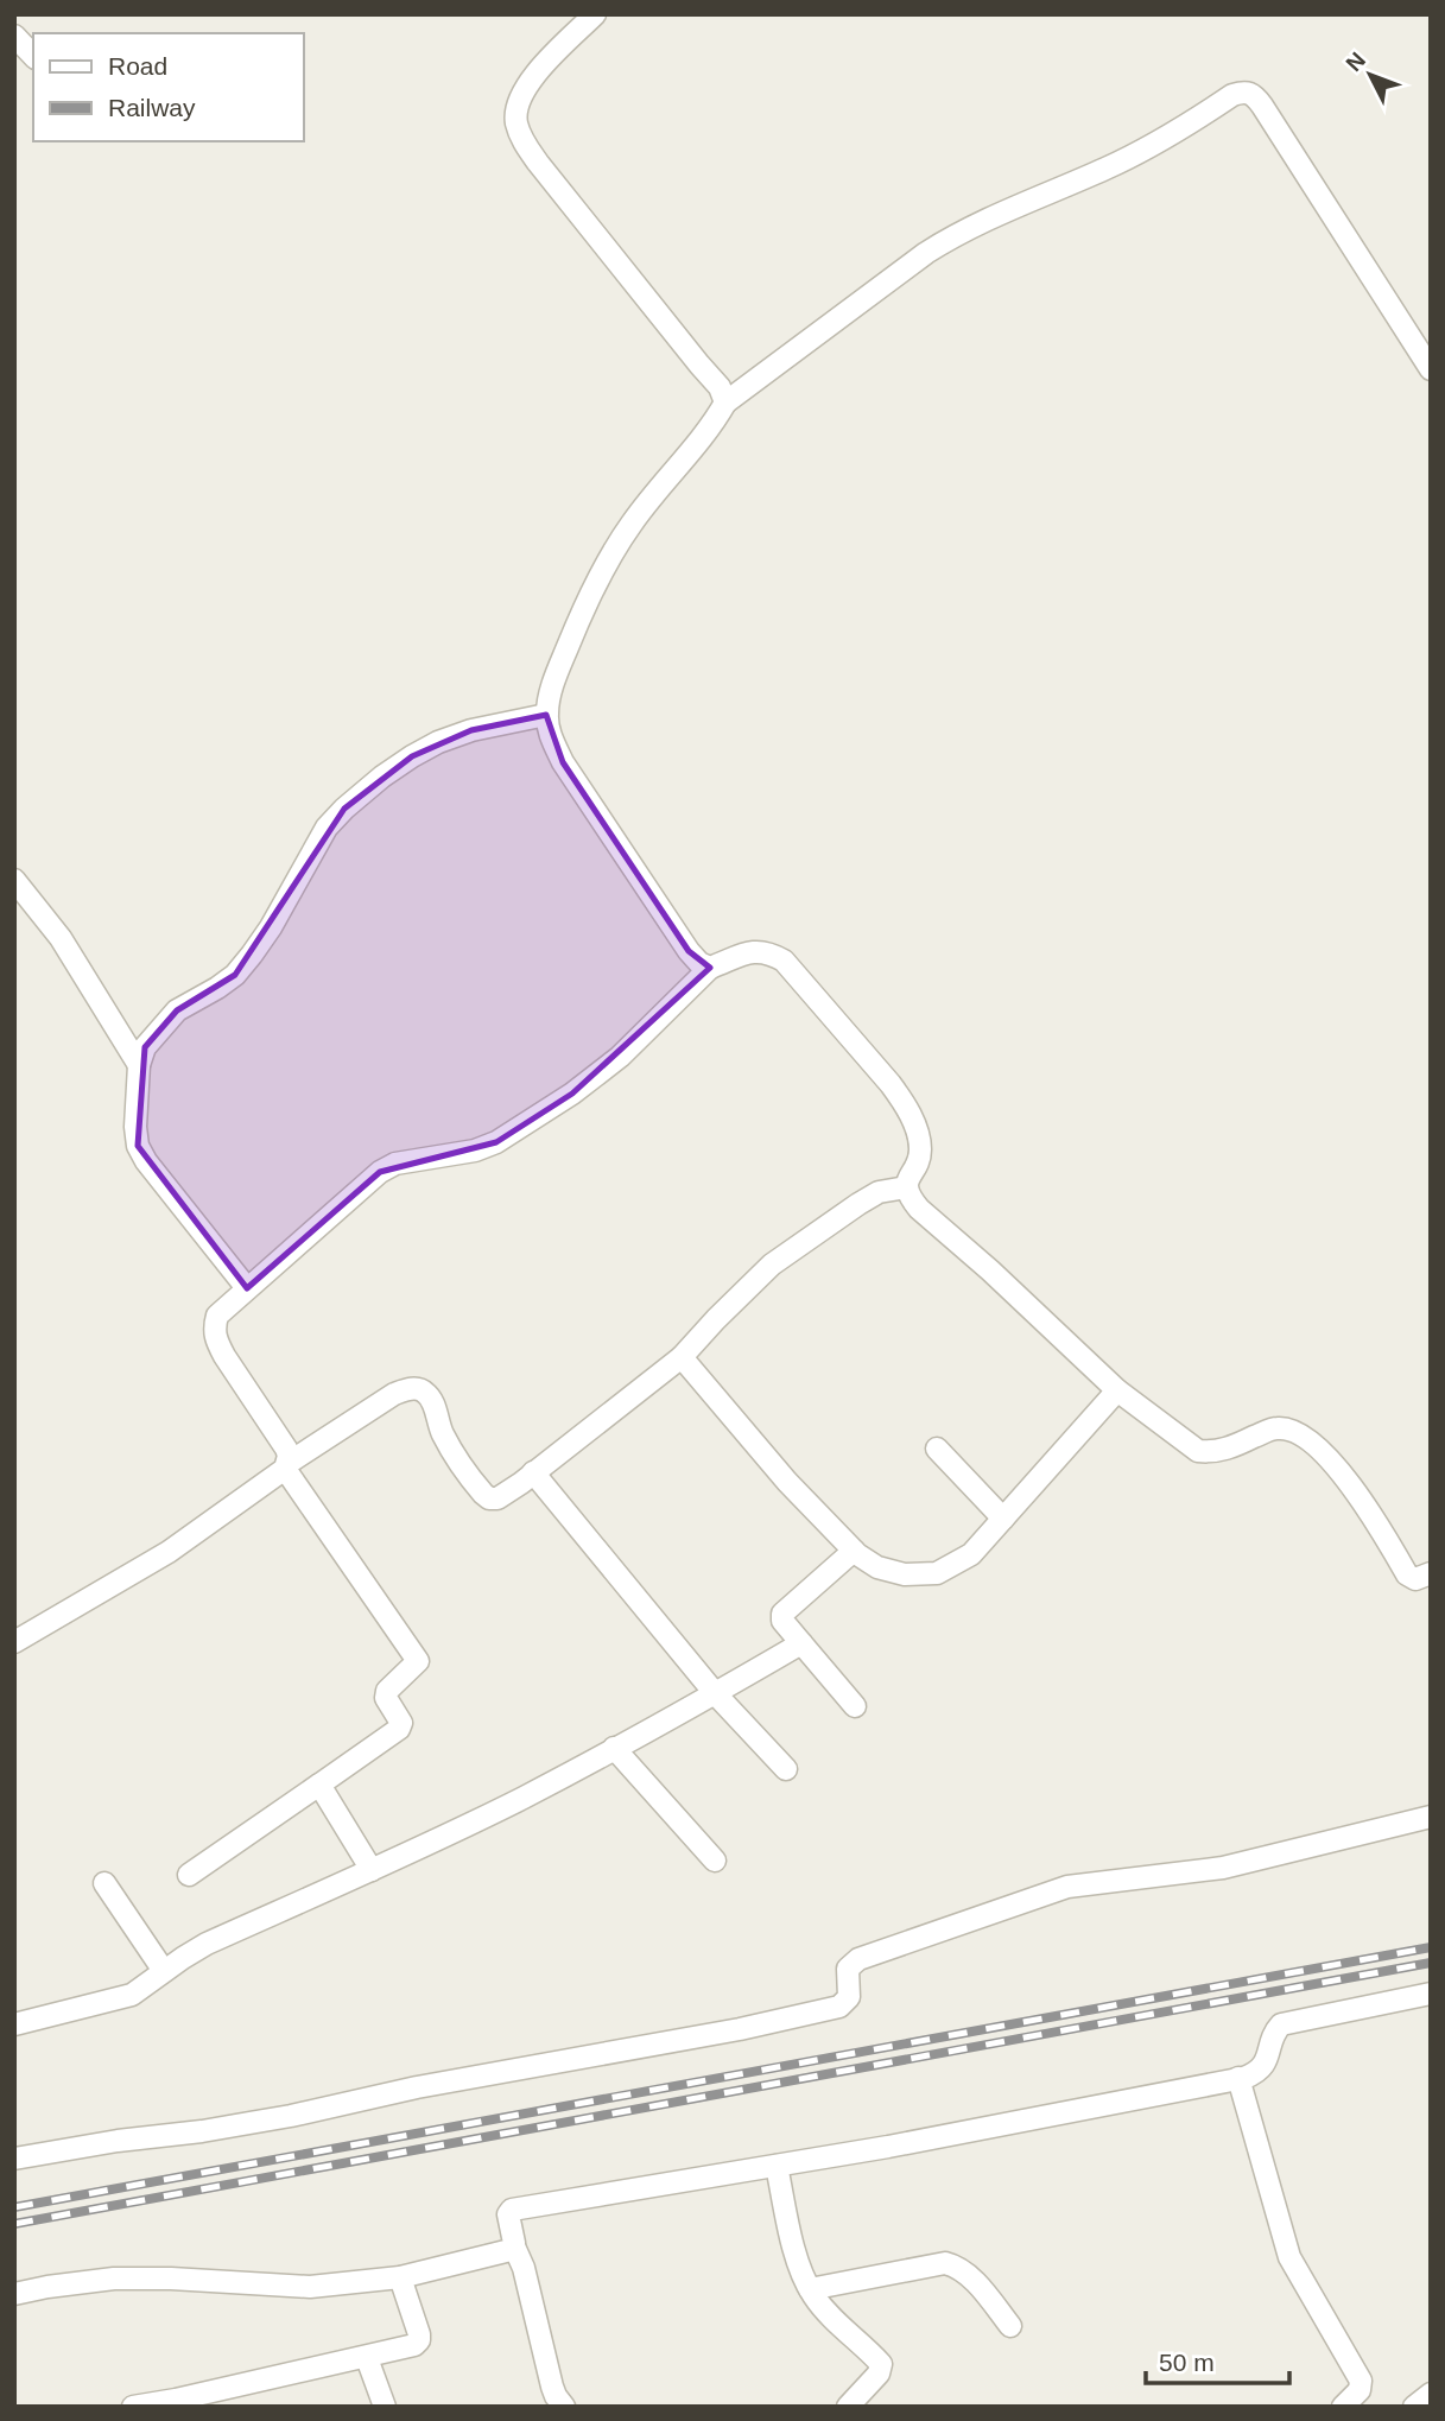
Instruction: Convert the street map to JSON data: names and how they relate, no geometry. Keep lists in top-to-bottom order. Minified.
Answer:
{"legend":["Road","Railway"],"scale_bar":"50 m","north":"top left"}
